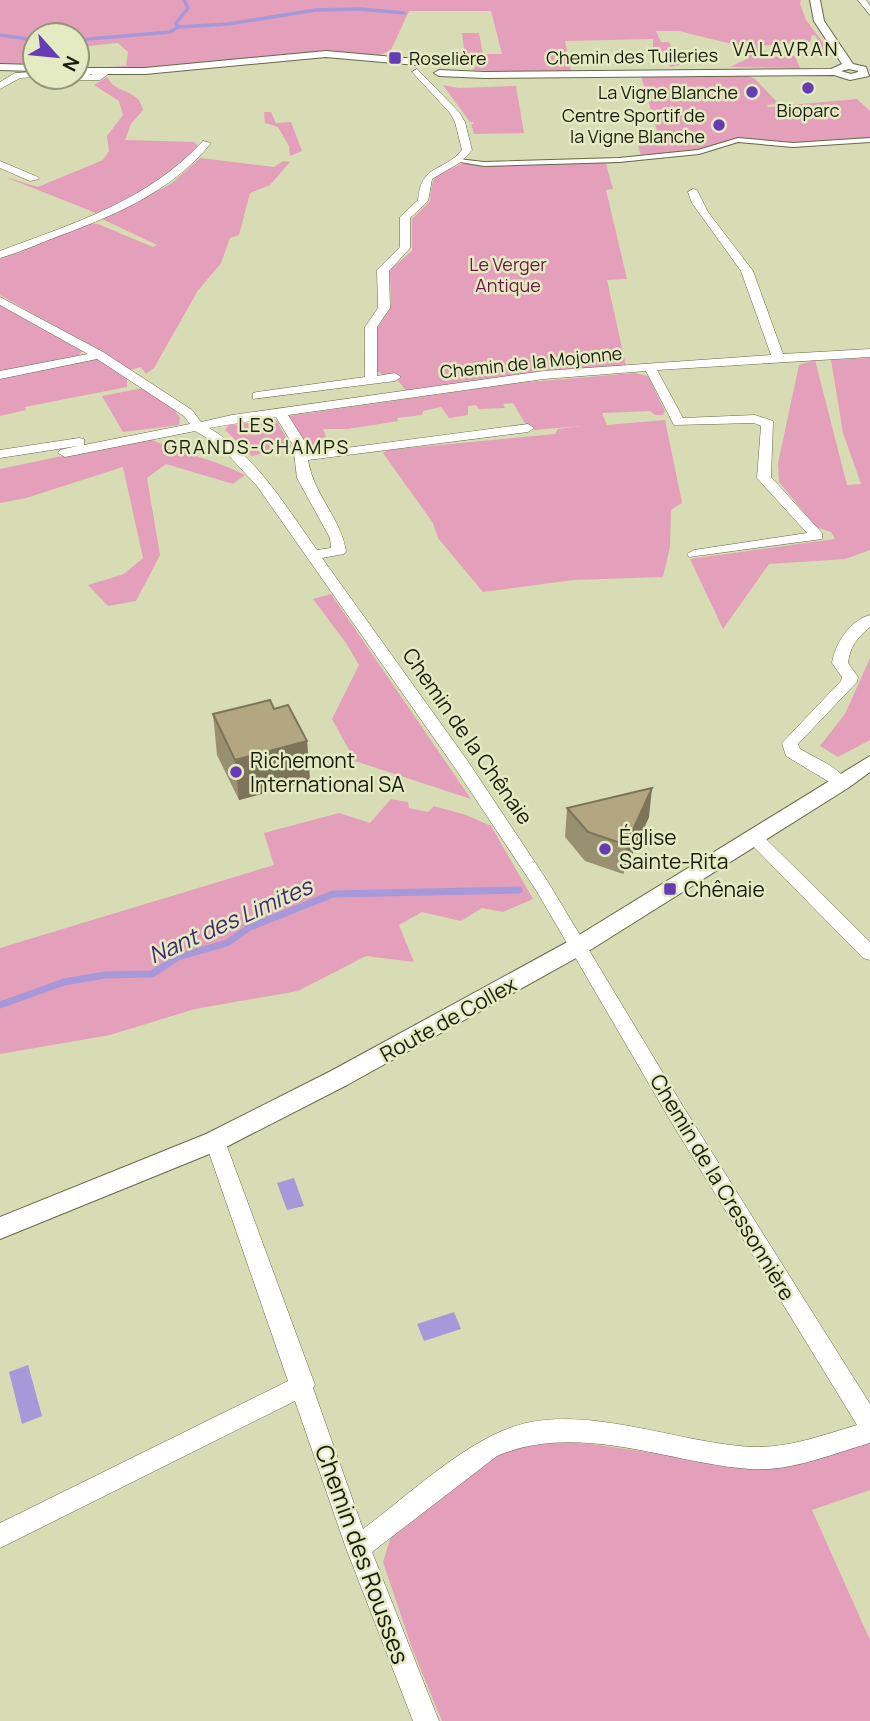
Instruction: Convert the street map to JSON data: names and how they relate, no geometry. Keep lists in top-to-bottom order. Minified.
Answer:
{"streets":{"street":["Chemin des Tuileries","Chemin de la Mojonne","Chemin de la Chênaie","Route de Collex","Chemin de la Cressonnière","Chemin des Rousses"]},"crossings":[["Chemin de la Mojonne","Chemin de la Chênaie"],["Chemin de la Chênaie","Route de Collex"],["Chemin de la Chênaie","Chemin de la Cressonnière"],["Route de Collex","Chemin de la Cressonnière"],["Route de Collex","Chemin des Rousses"]],"districts":["VALAVRAN","LES GRANDS-CHAMPS"],"water":["Nant des Limites"],"parks":["Le Verger Antique"],"places":{"transit":["Roselière","Chênaie"],"other":["Bioparc","La Vigne Blanche","Centre Sportif de la Vigne Blanche","Richemont International SA","Église Sainte-Rita"]},"north":"bottom right"}
